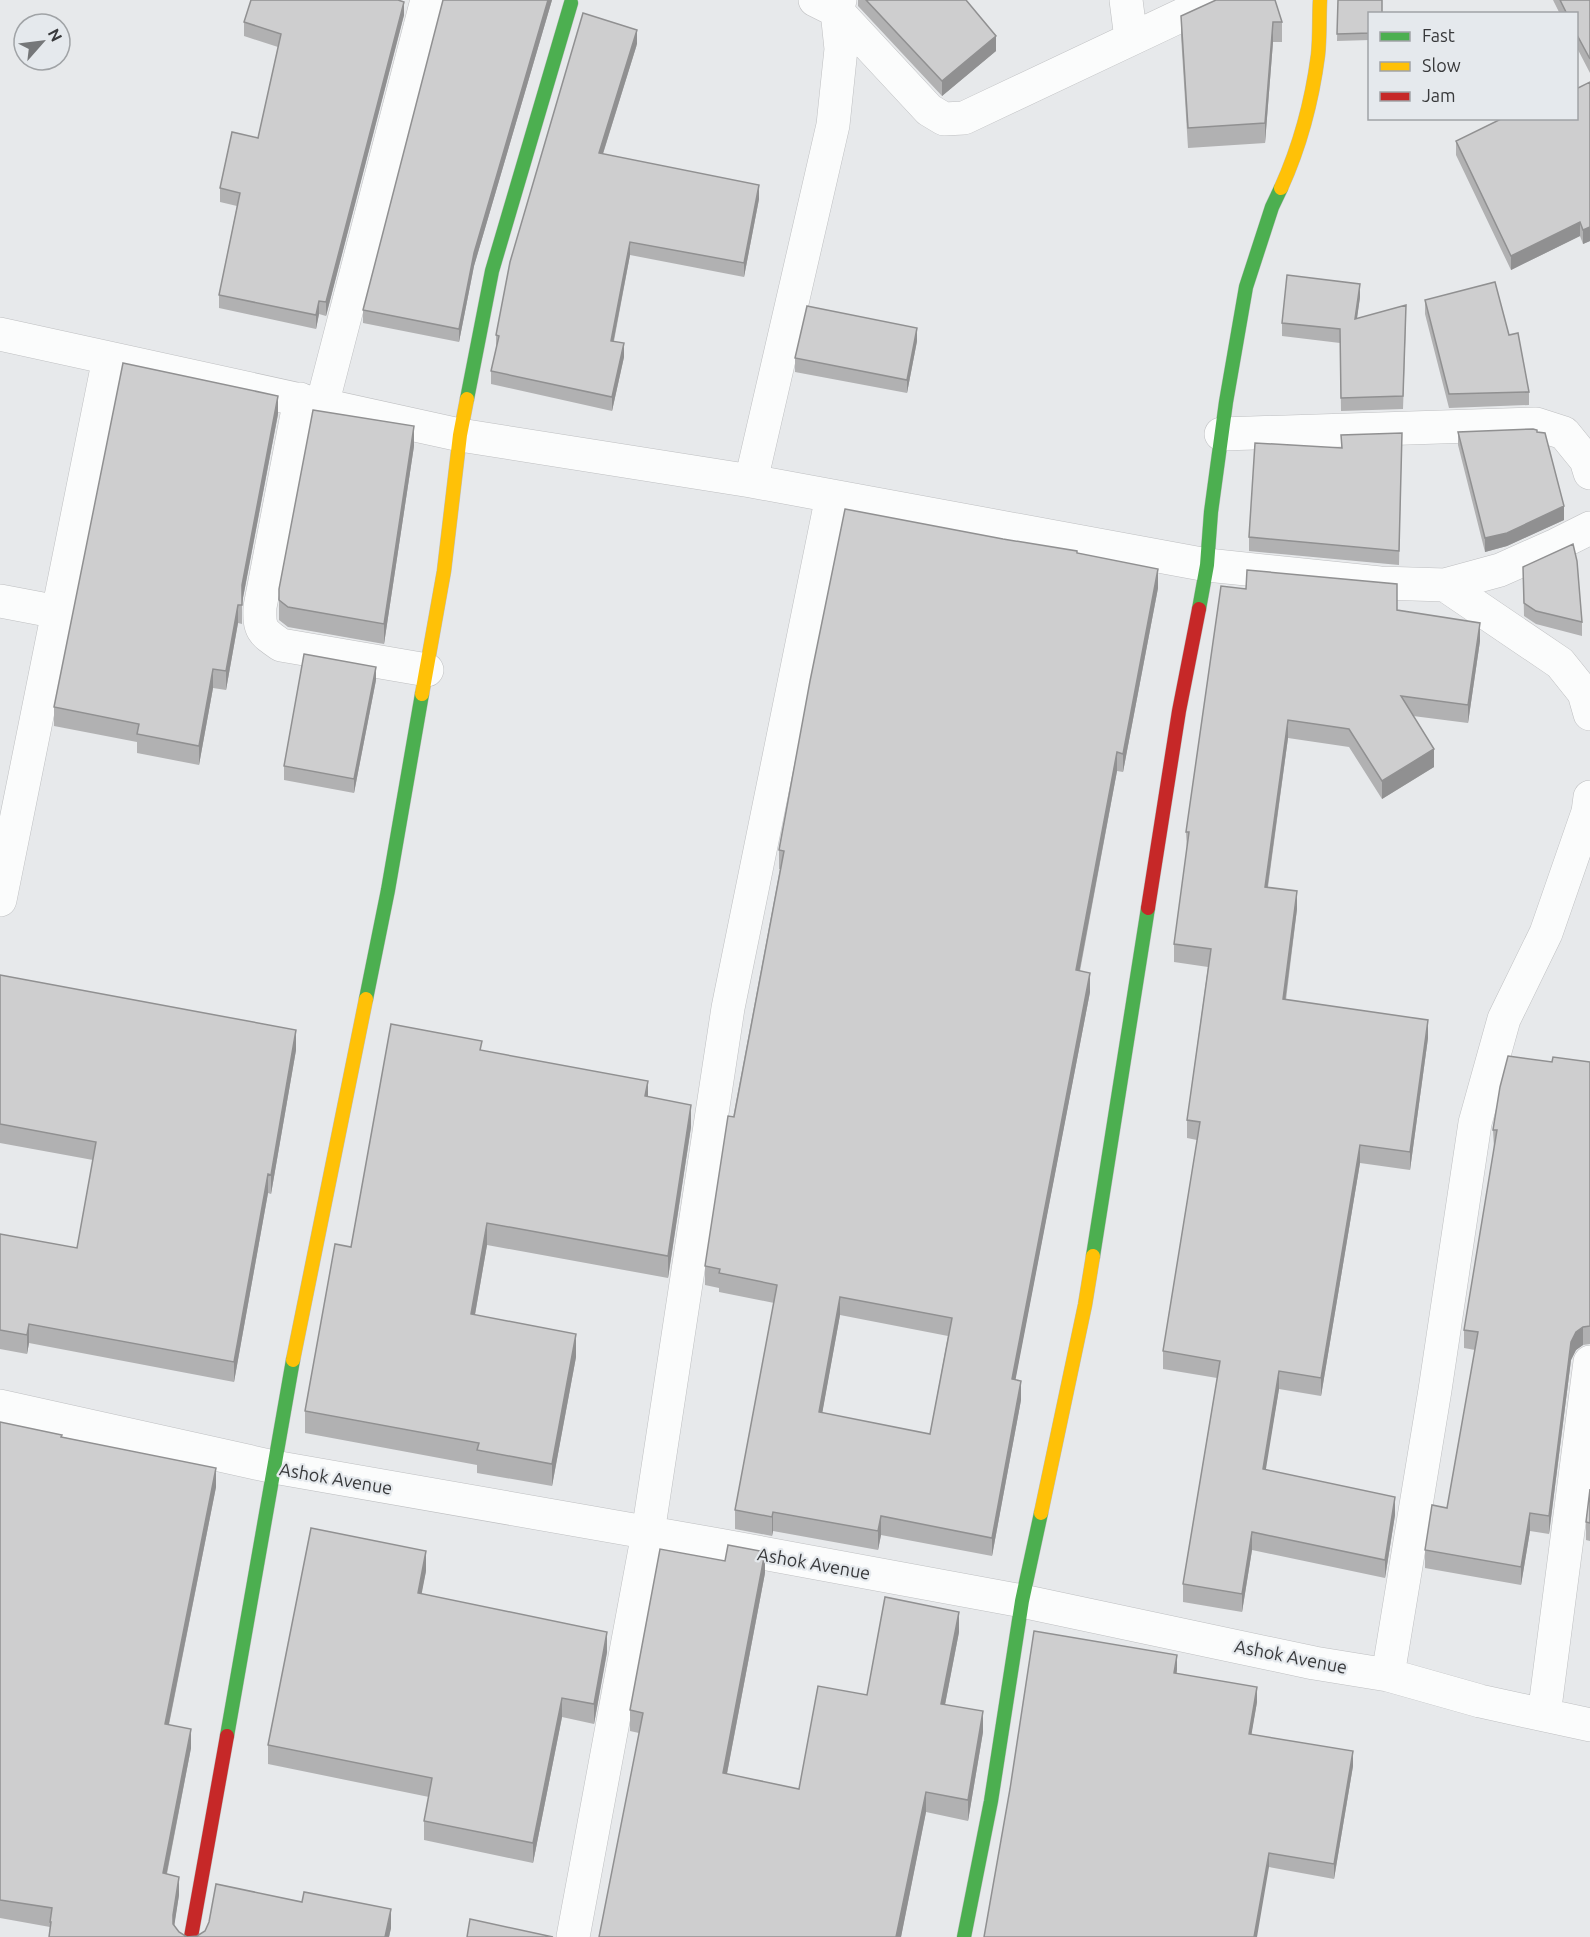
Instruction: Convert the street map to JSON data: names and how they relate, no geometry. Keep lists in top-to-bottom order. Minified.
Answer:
{"streets":{"street":["Ashok Avenue"]},"legend":["Fast","Slow","Jam"],"north":"top right"}
